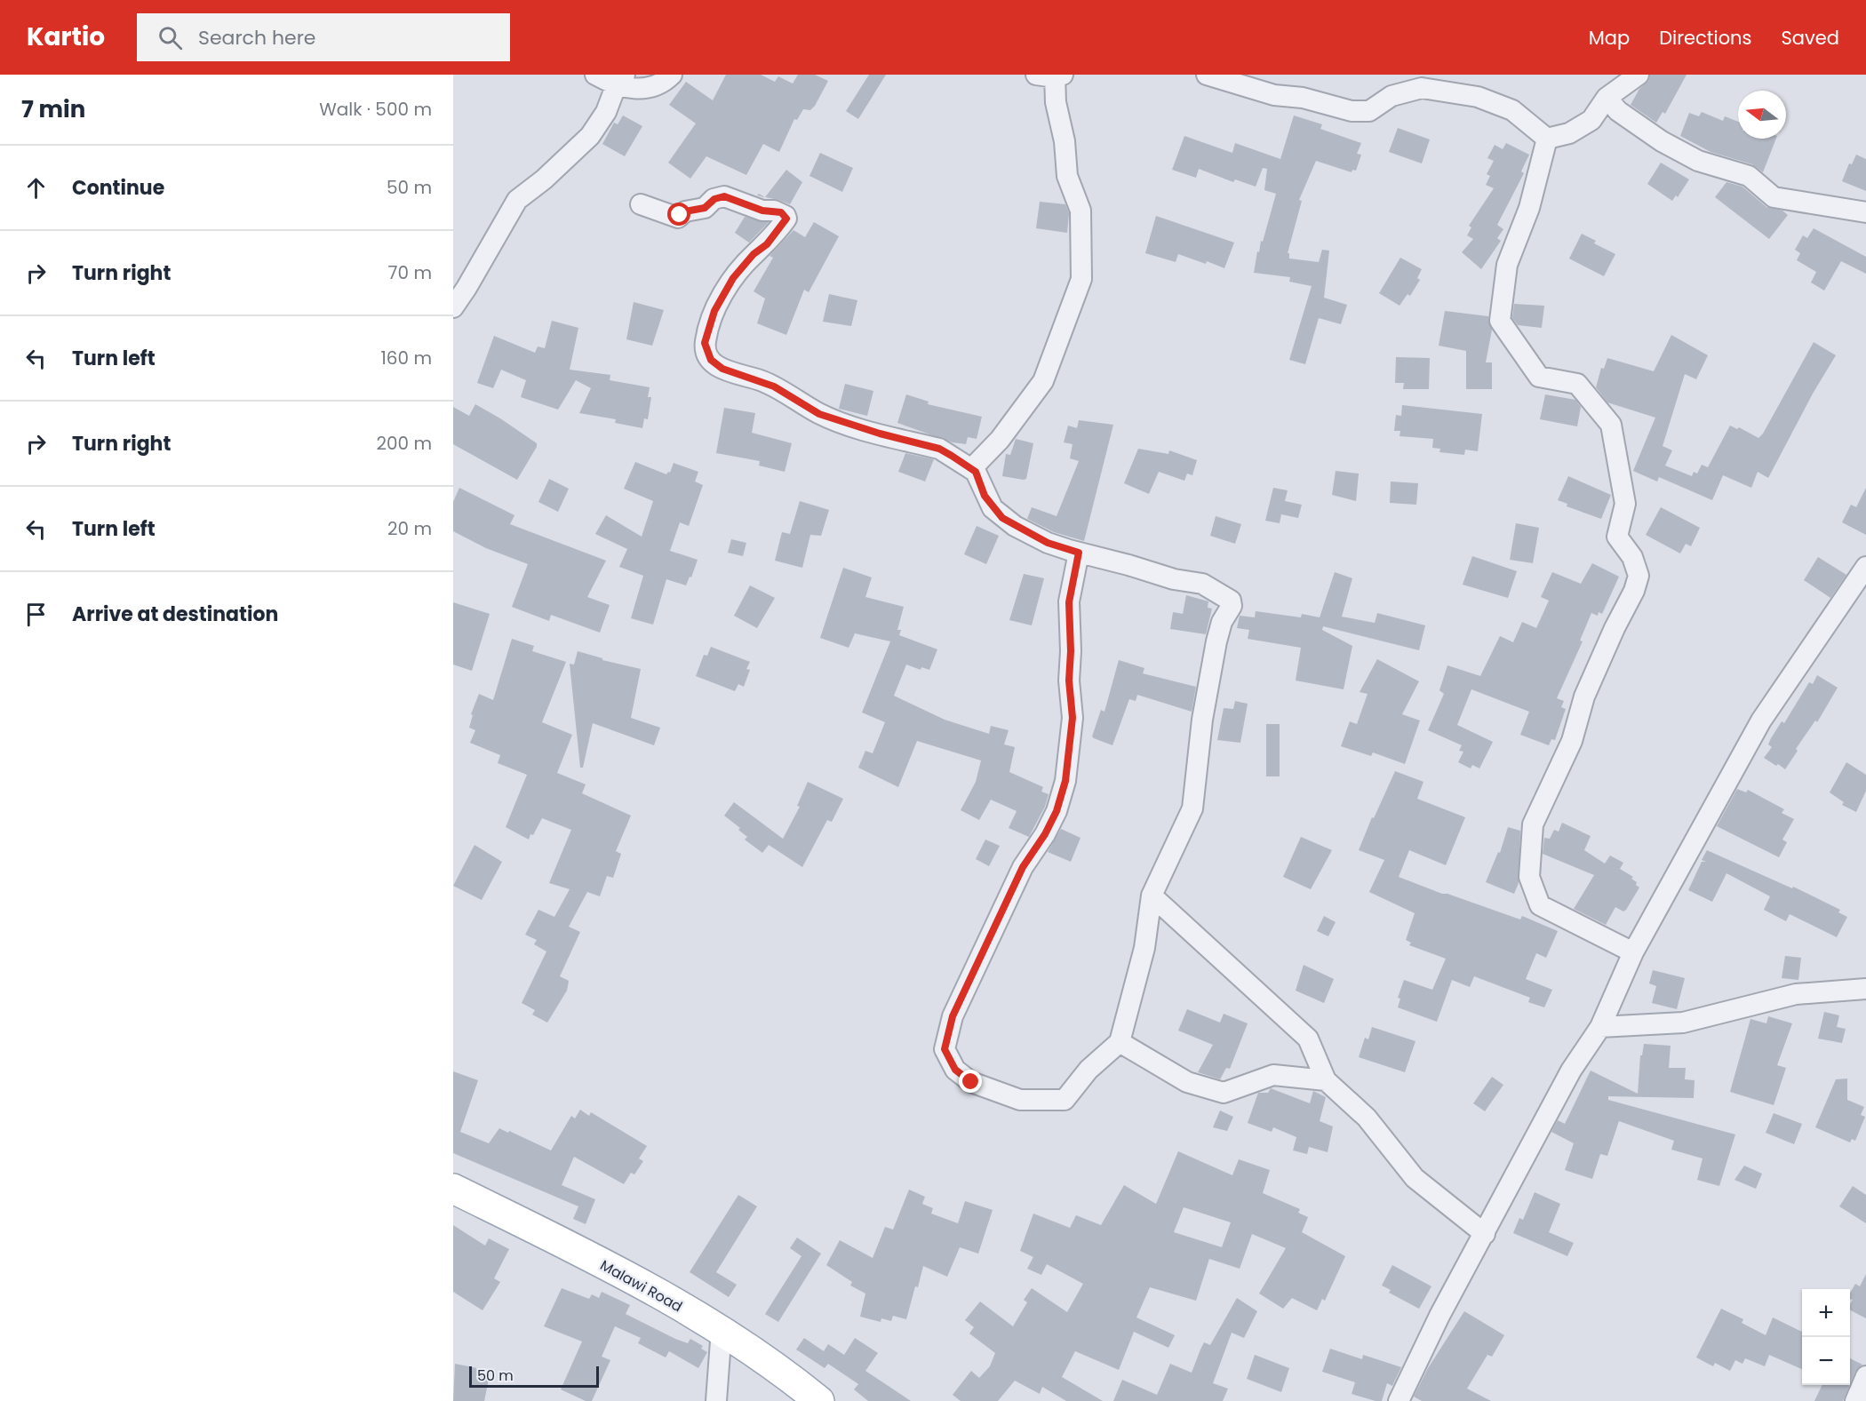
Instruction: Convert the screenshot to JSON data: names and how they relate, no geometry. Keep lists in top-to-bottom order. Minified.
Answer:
{"streets":{"main road":["Malawi Road"]},"scale_bar":"50 m","north":"left","page":{"header":"Kartio","search":"Search here","nav":["Map","Directions","Saved"],"heading":["7 min","Walk · 500 m"],"list":[["Continue","50 m"],["Turn right","70 m"],["Turn left","160 m"],["Turn right","200 m"],["Turn left","20 m"],"Arrive at destination"],"map_buttons":["+","−"],"scale":"50 m"}}
